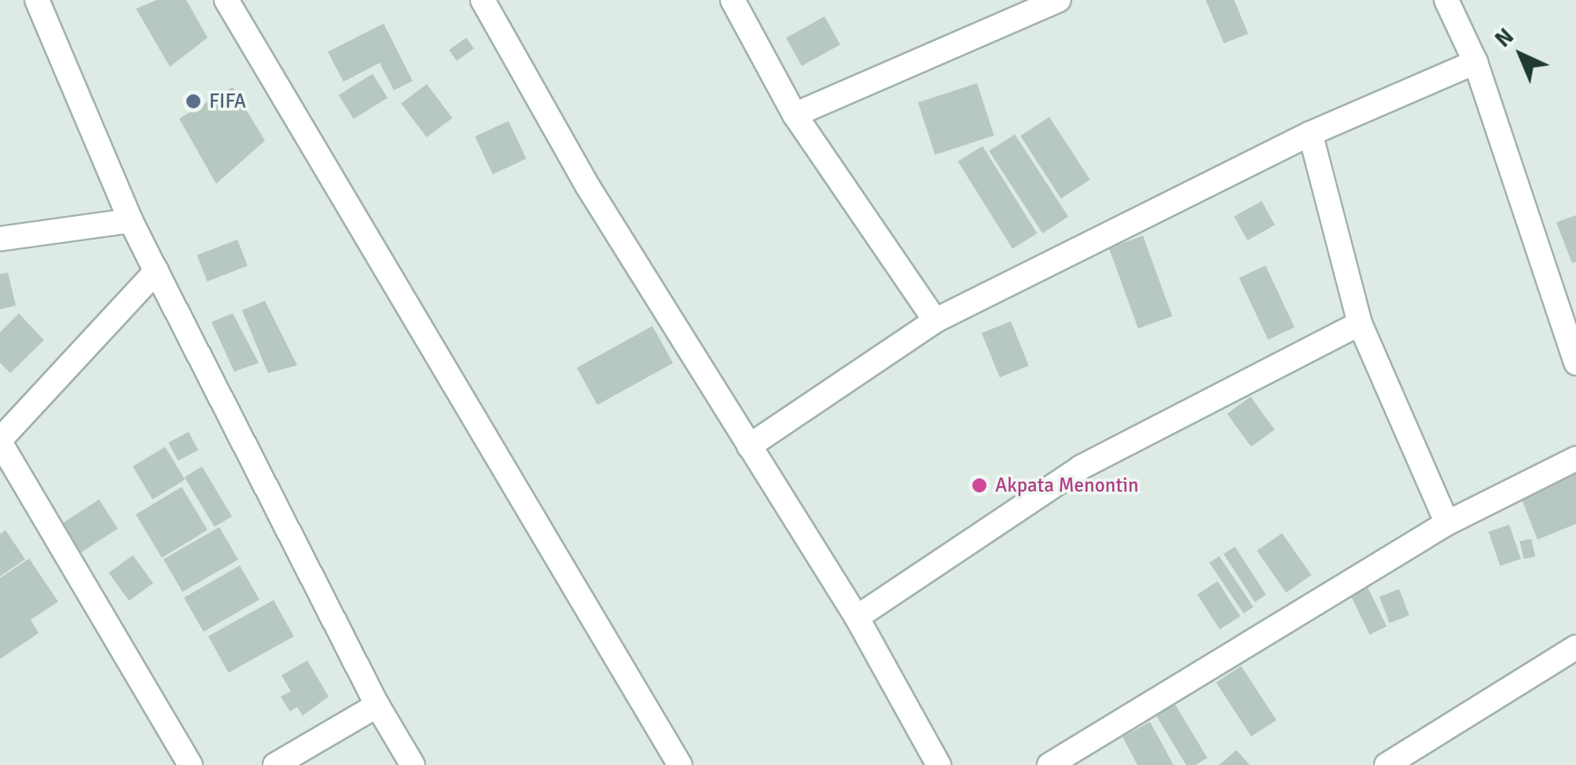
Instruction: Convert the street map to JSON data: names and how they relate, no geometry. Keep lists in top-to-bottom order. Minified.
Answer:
{"places":["FIFA","Akpata Menontin"],"north":"top left"}
